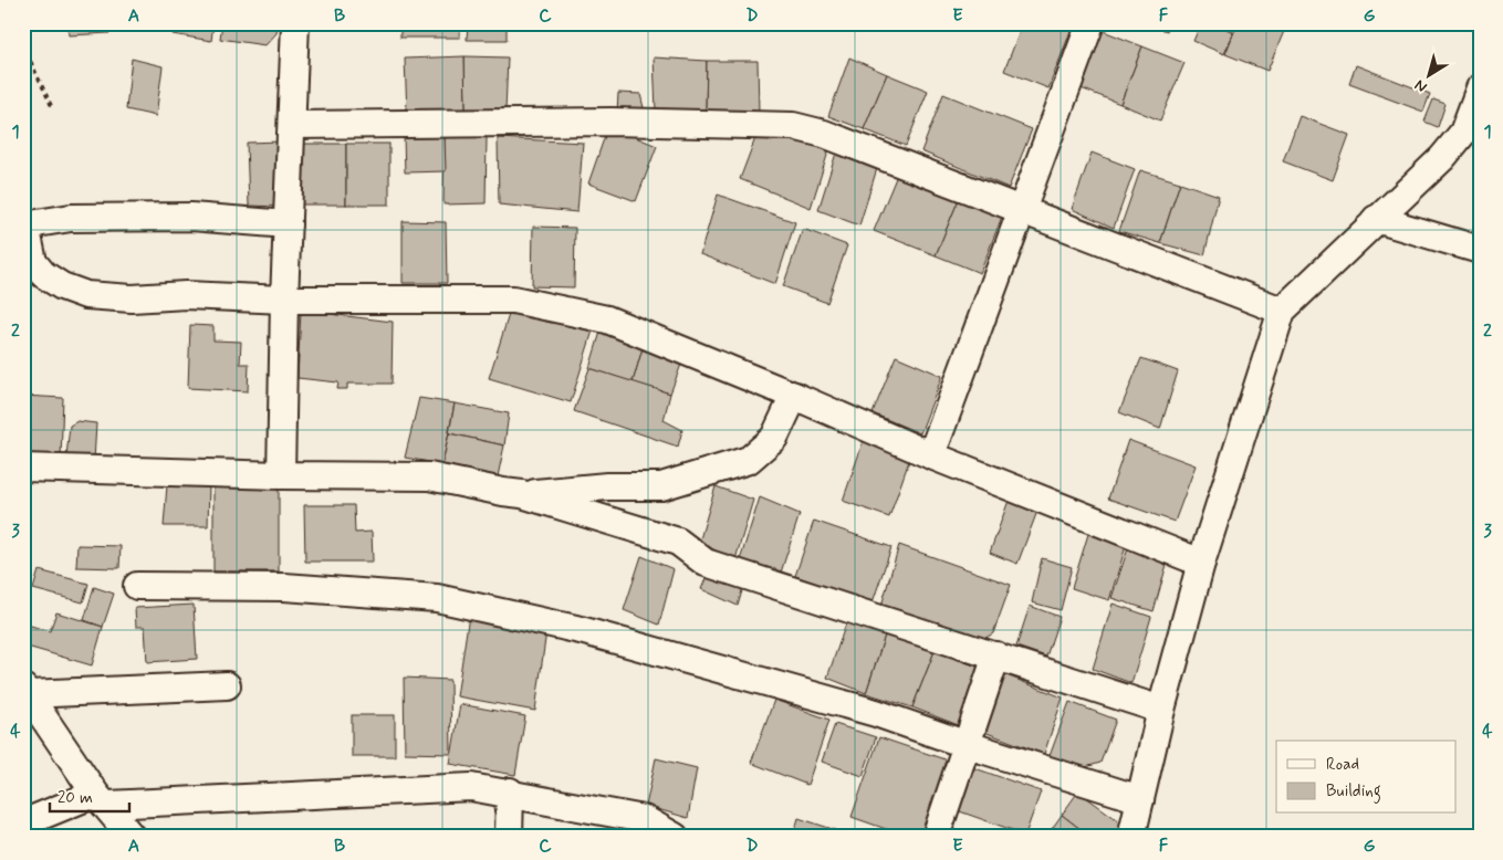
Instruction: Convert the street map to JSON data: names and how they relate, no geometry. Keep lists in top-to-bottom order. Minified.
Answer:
{"legend":["Road","Building"],"scale_bar":"20 m","north":"bottom left","grid":{"columns":["A","B","C","D","E","F","G"],"rows":["1","2","3","4"]}}
